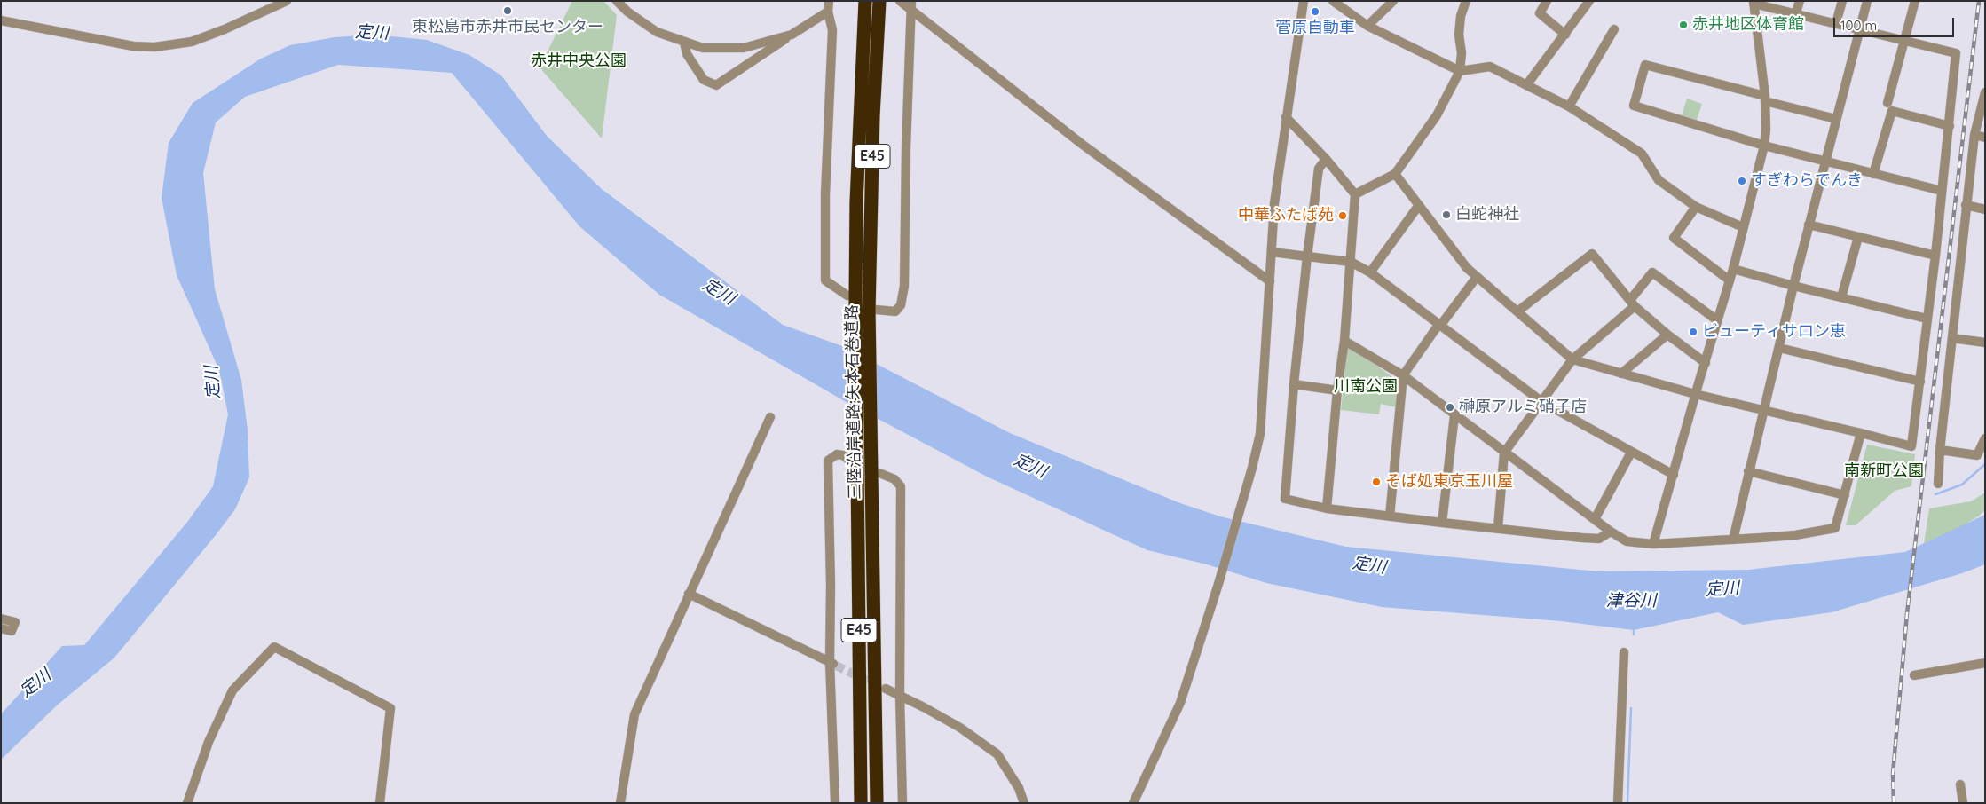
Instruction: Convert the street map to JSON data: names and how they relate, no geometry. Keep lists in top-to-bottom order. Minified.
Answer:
{"streets":{"highway":["E45","三陸沿岸道路;矢本石巻道路"]},"water":["定川","津谷川"],"parks":["赤井中央公園","川南公園","南新町公園"],"places":["東松島市赤井市民センター","菅原自動車","赤井地区体育館","すぎわらでんき","白蛇神社","中華ふたば苑","ビューティサロン恵","榊原アルミ硝子店","そば処東京玉川屋"],"scale_bar":"100 m"}
